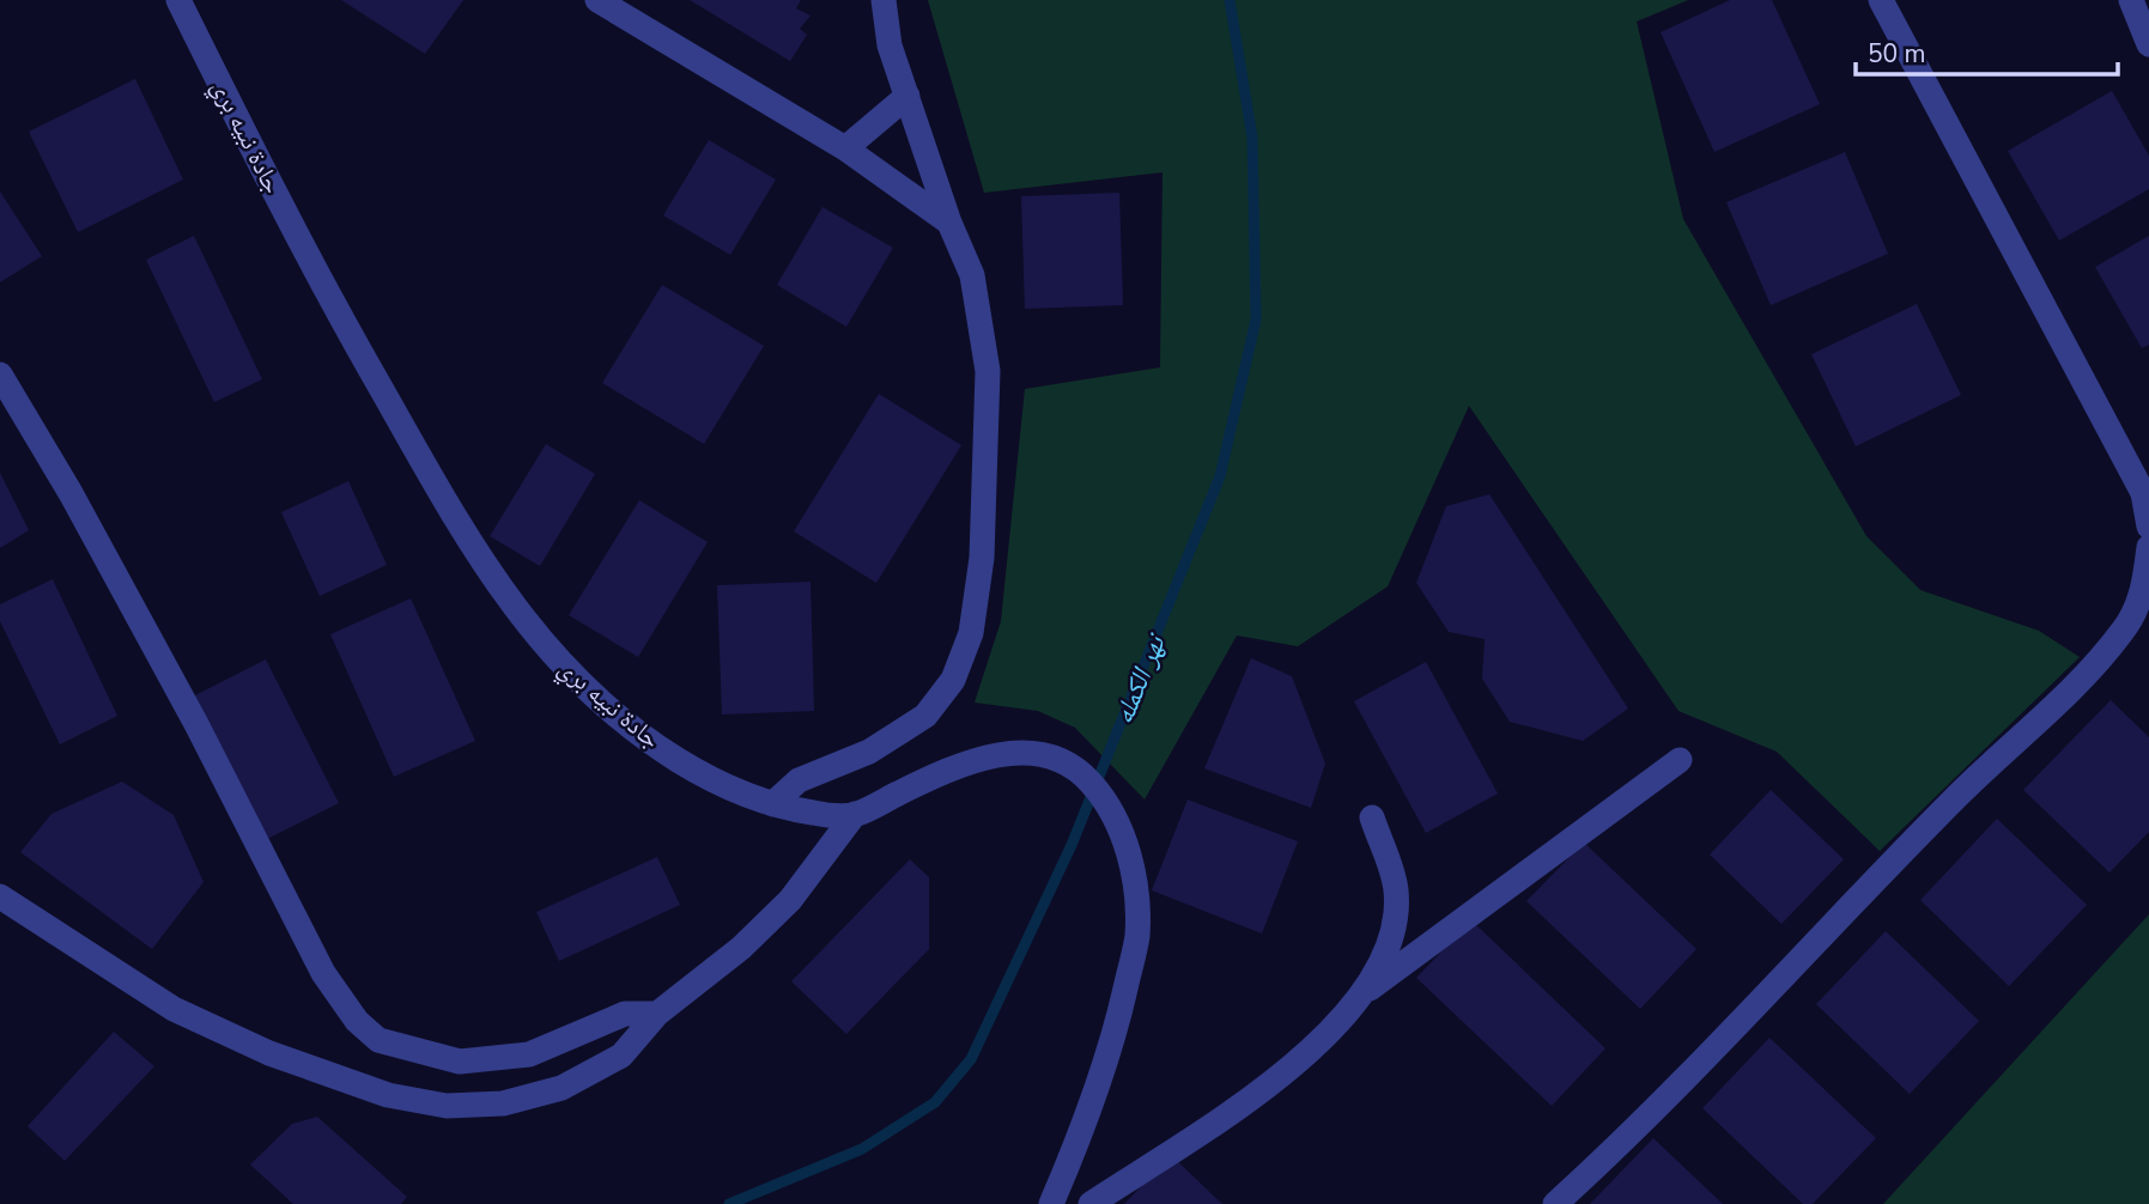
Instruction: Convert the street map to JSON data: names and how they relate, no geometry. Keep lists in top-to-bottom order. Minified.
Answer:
{"streets":{"street":["جادة نبيه بري"]},"water":["نهر الكمله"],"scale_bar":"50 m"}
